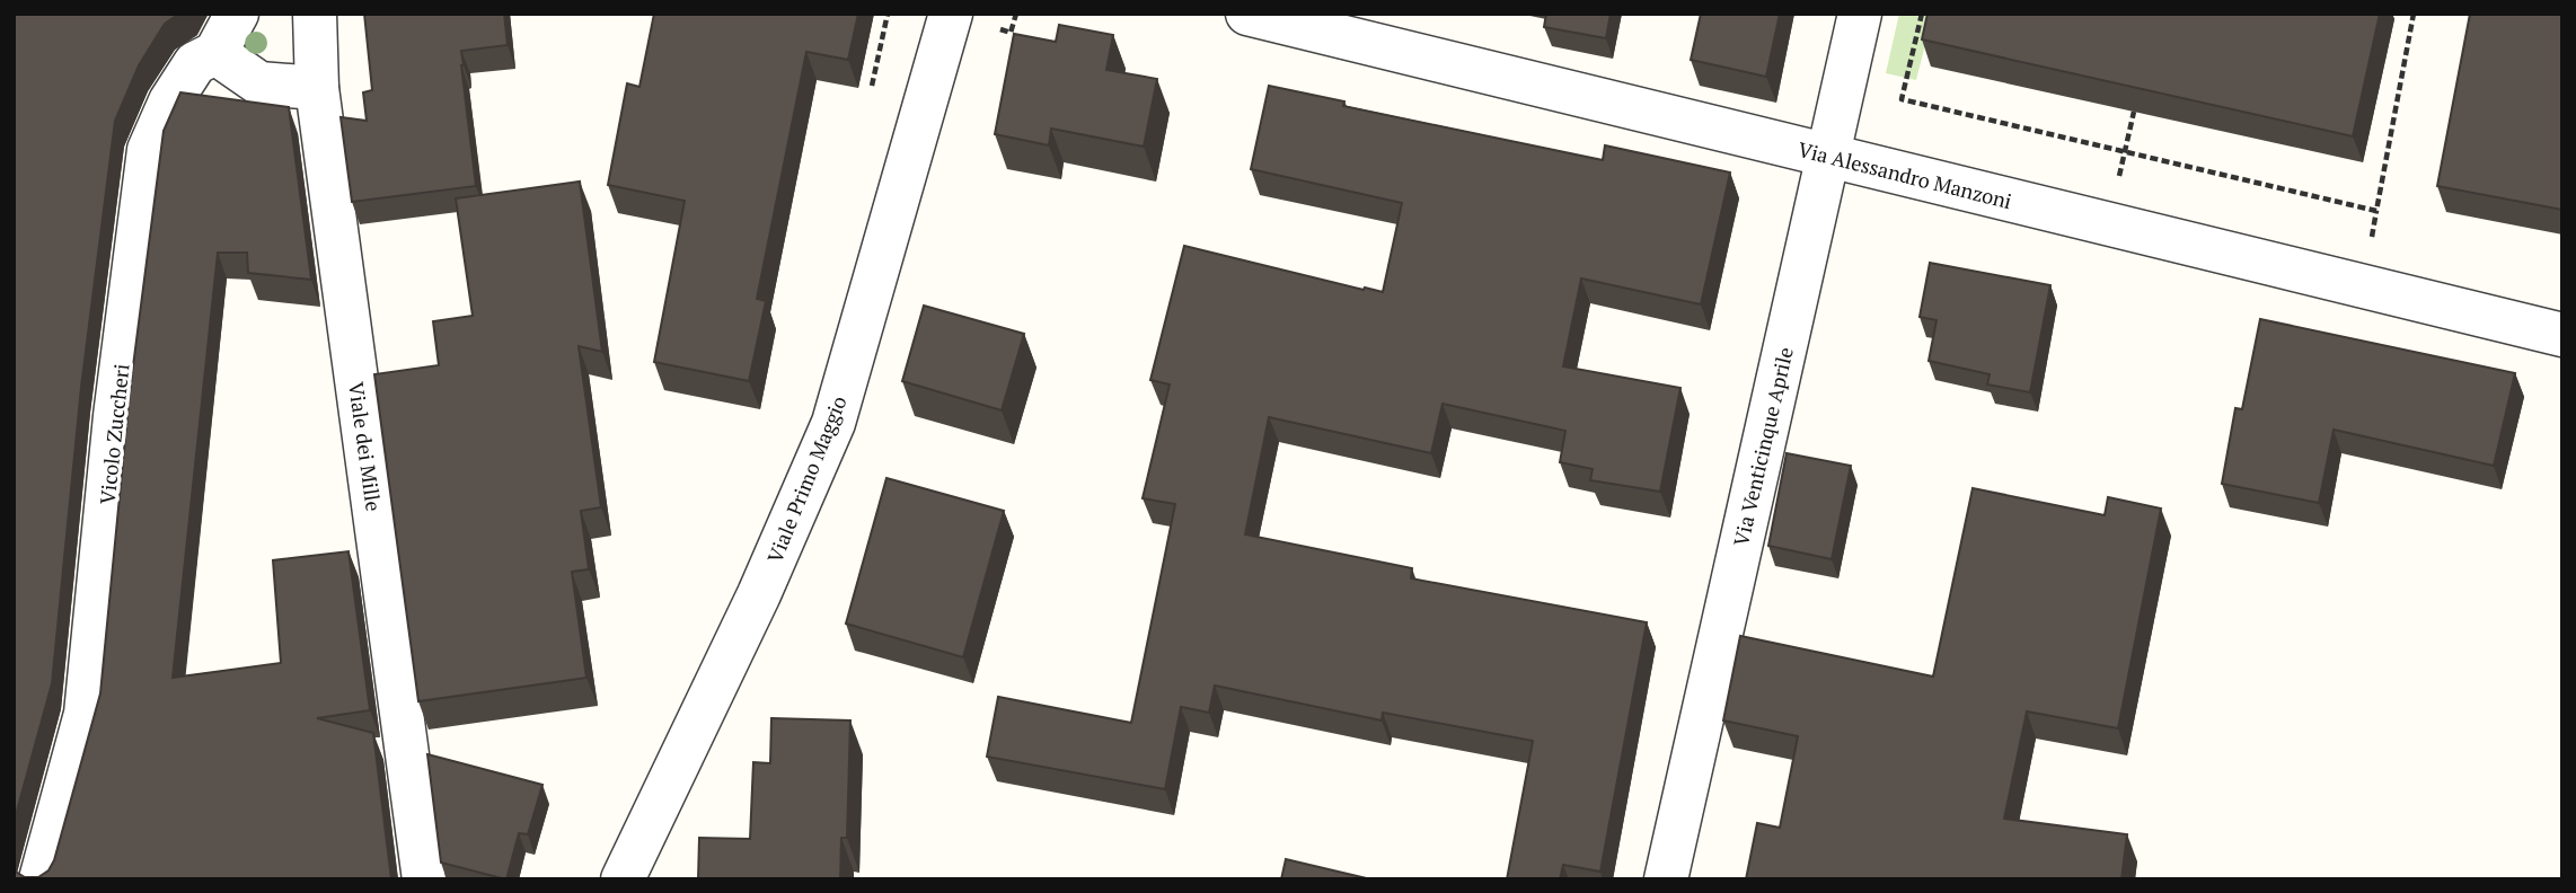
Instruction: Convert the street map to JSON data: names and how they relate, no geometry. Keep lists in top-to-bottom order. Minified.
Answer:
{"streets":{"street":["Via Alessandro Manzoni","Vicolo Zuccheri","Viale dei Mille","Via Venticinque Aprile","Viale Primo Maggio"]},"crossings":[["Via Alessandro Manzoni","Via Venticinque Aprile"]]}
